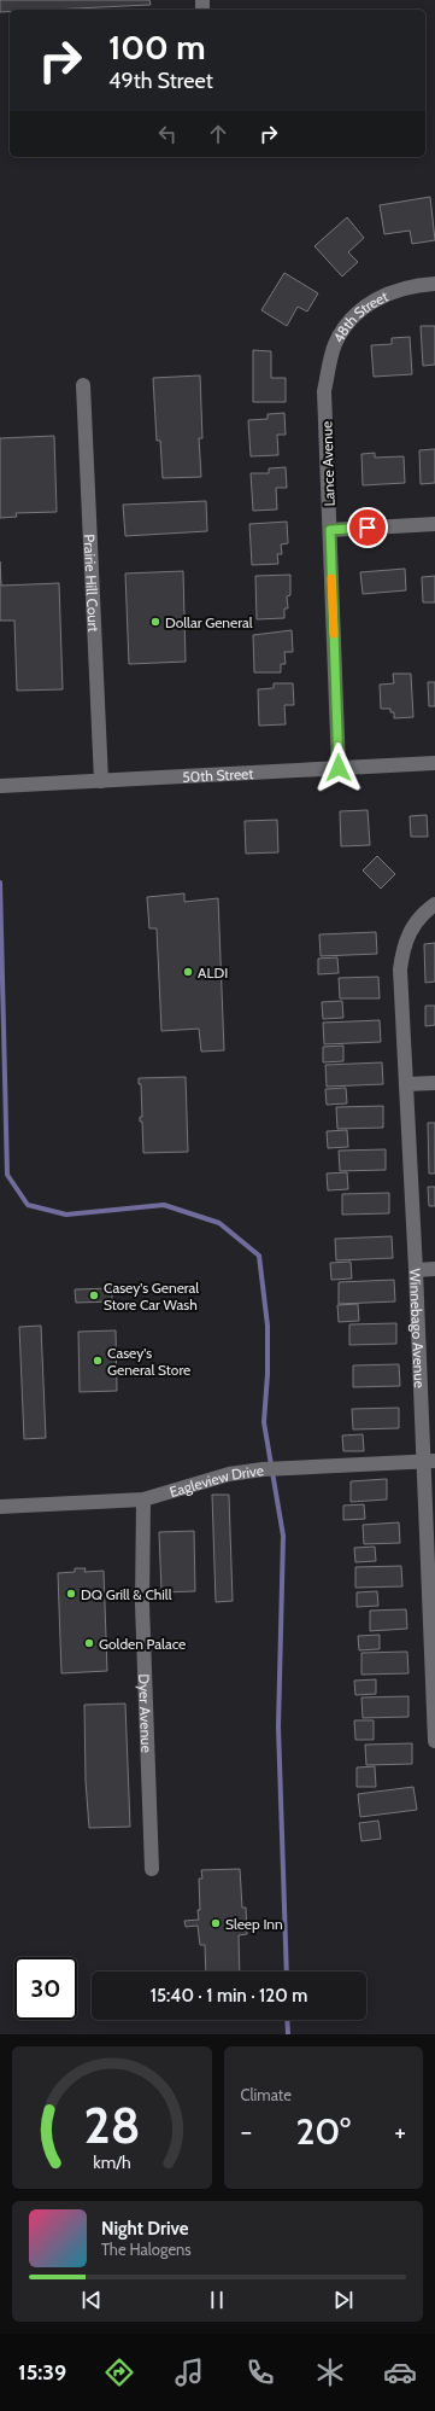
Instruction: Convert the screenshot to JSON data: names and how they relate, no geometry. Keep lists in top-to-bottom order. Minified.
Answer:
{"streets":{"street":["48th Street","Lance Avenue","Prairie Hill Court","50th Street","Winnebago Avenue","Eagleview Drive","Dyer Avenue"]},"crossings":[["48th Street","Lance Avenue"],["Lance Avenue","50th Street"],["Prairie Hill Court","50th Street"],["Winnebago Avenue","Eagleview Drive"],["Eagleview Drive","Dyer Avenue"]],"places":["Dollar General","ALDI","Casey's General Store Car Wash","Casey's General Store","DQ Grill & Chill","Golden Palace","Sleep Inn"],"page":{"turn":["100 m","49th Street"],"limit":"30","trip":"15:40 · 1 min · 120 m","tile":"Climate","heat":["−","20°","+"],"song":["Night Drive","The Halogens"],"tabs":"15:39","gauge":["28","km/h"]}}
